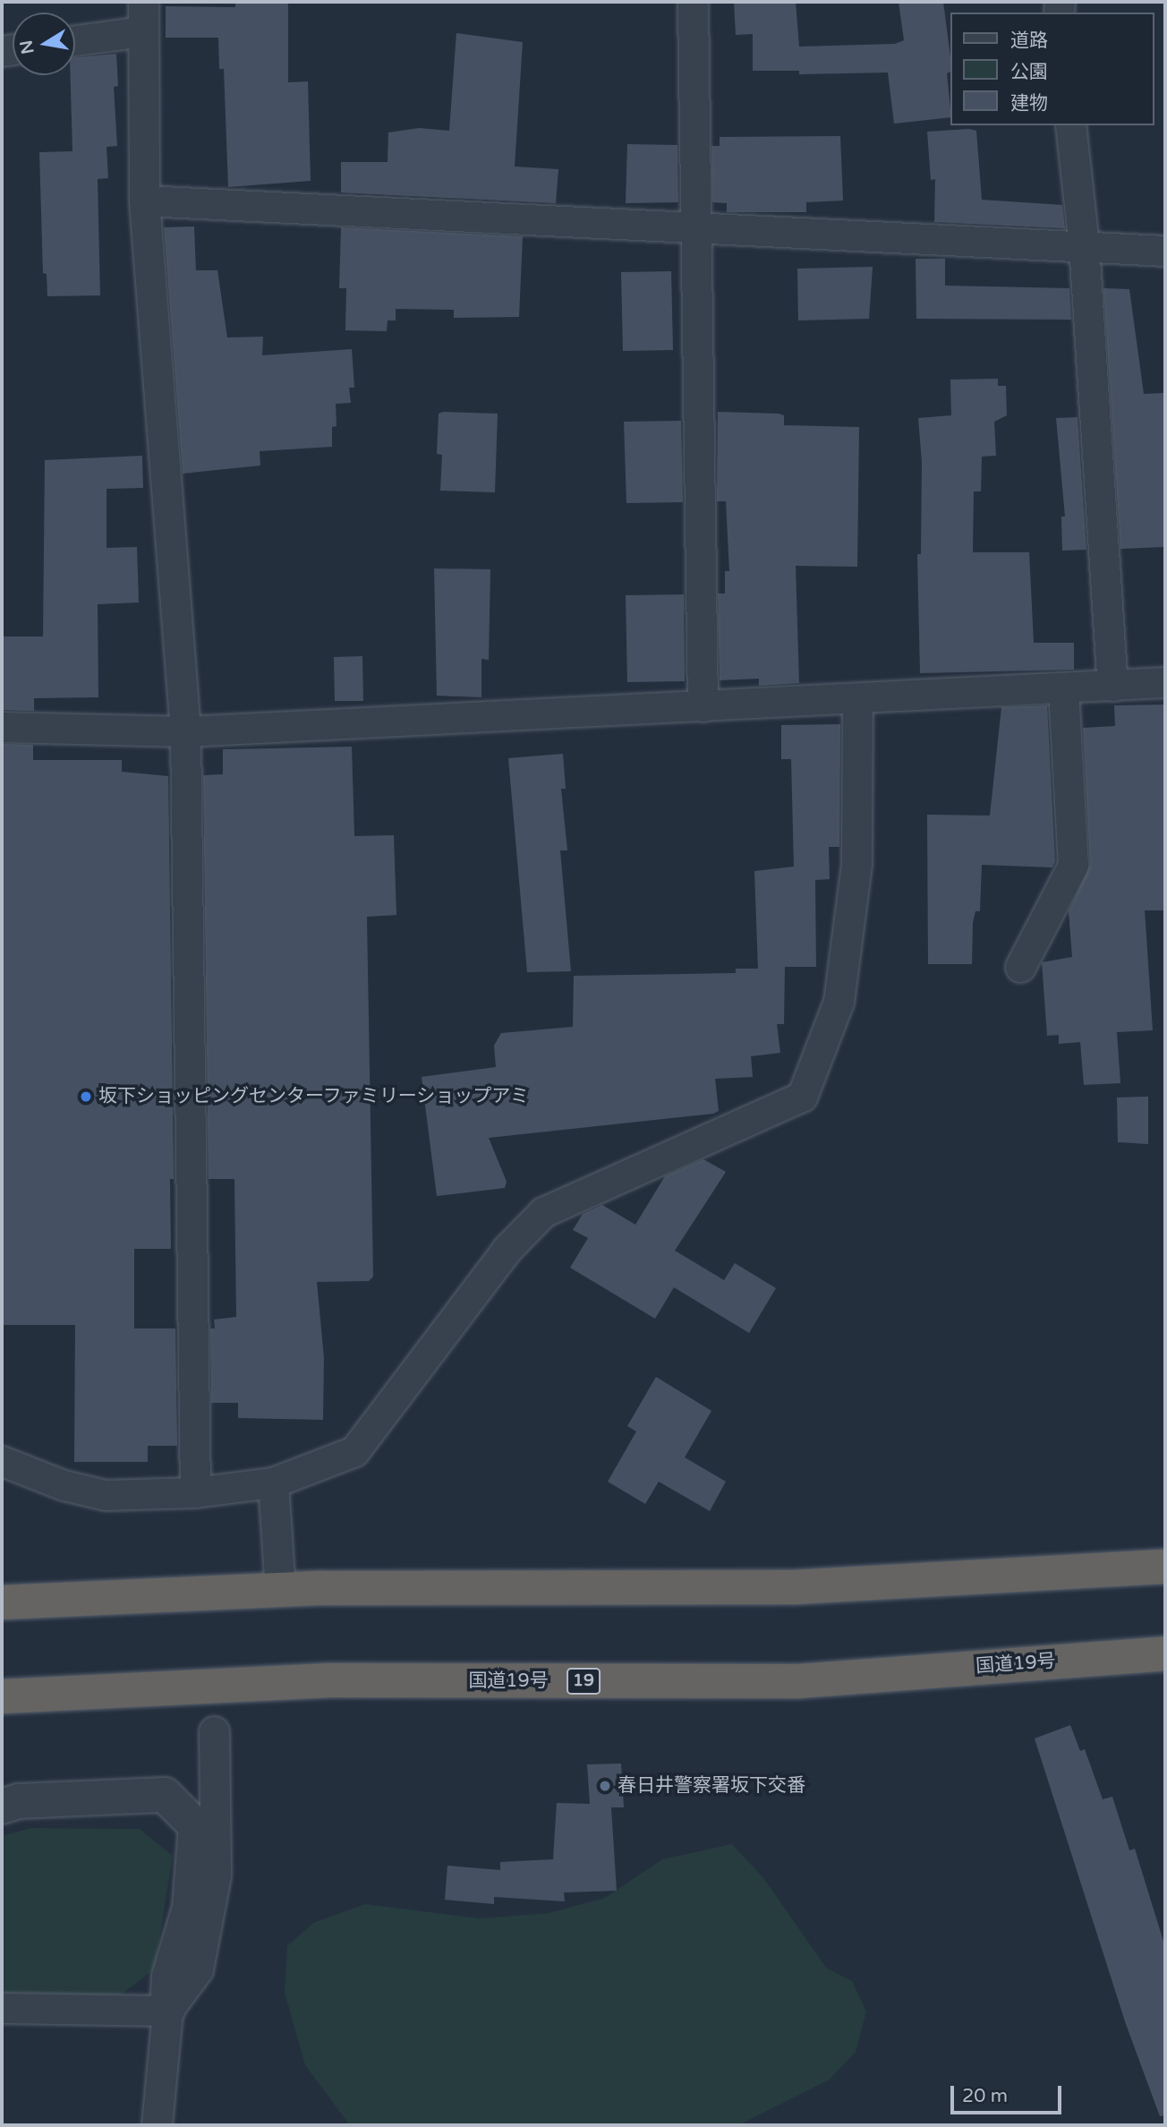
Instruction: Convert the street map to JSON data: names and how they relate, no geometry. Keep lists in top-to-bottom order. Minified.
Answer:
{"streets":{"highway":["国道19号","19"]},"places":["坂下ショッピングセンターファミリーショップアミ","春日井警察署坂下交番"],"legend":["道路","公園","建物"],"scale_bar":"20 m","north":"left"}
